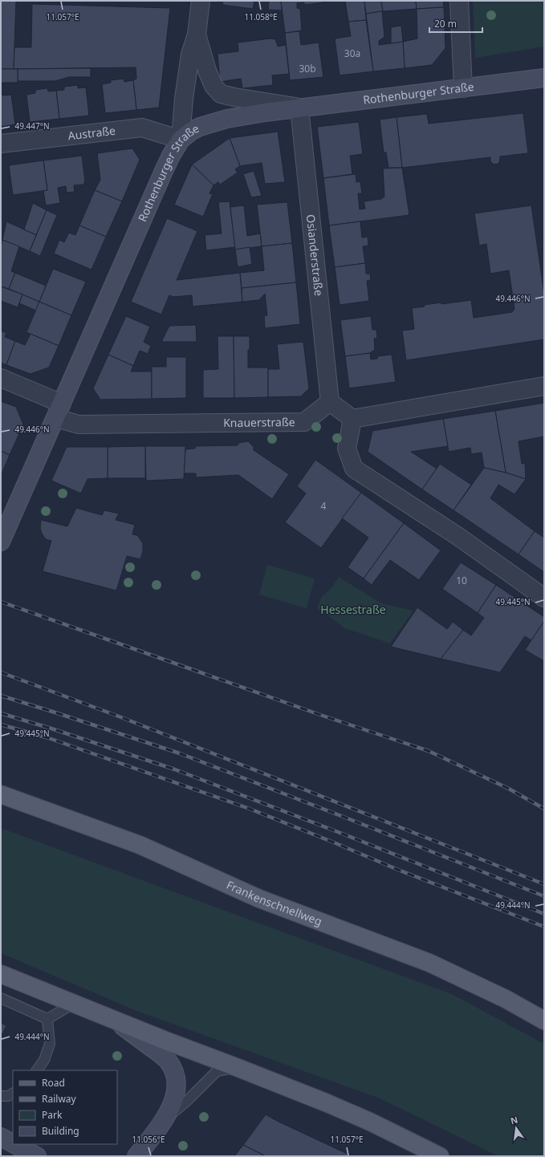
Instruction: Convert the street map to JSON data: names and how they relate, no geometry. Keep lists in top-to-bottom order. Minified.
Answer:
{"streets":{"main road":["Rothenburger Straße","Frankenschnellweg"],"street":["Austraße","Osianderstraße","Knauerstraße"]},"crossings":[["Rothenburger Straße","Austraße"],["Rothenburger Straße","Osianderstraße"],["Rothenburger Straße","Knauerstraße"],["Osianderstraße","Knauerstraße"]],"parks":["Hessestraße"],"house_numbers":["30a","30b","4","10"],"legend":["Road","Railway","Park","Building"],"scale_bar":"20 m","north":"top","coordinates":["11.057°E","11.058°E","49.447°N","49.446°N","49.445°N","49.444°N","11.056°E"]}
